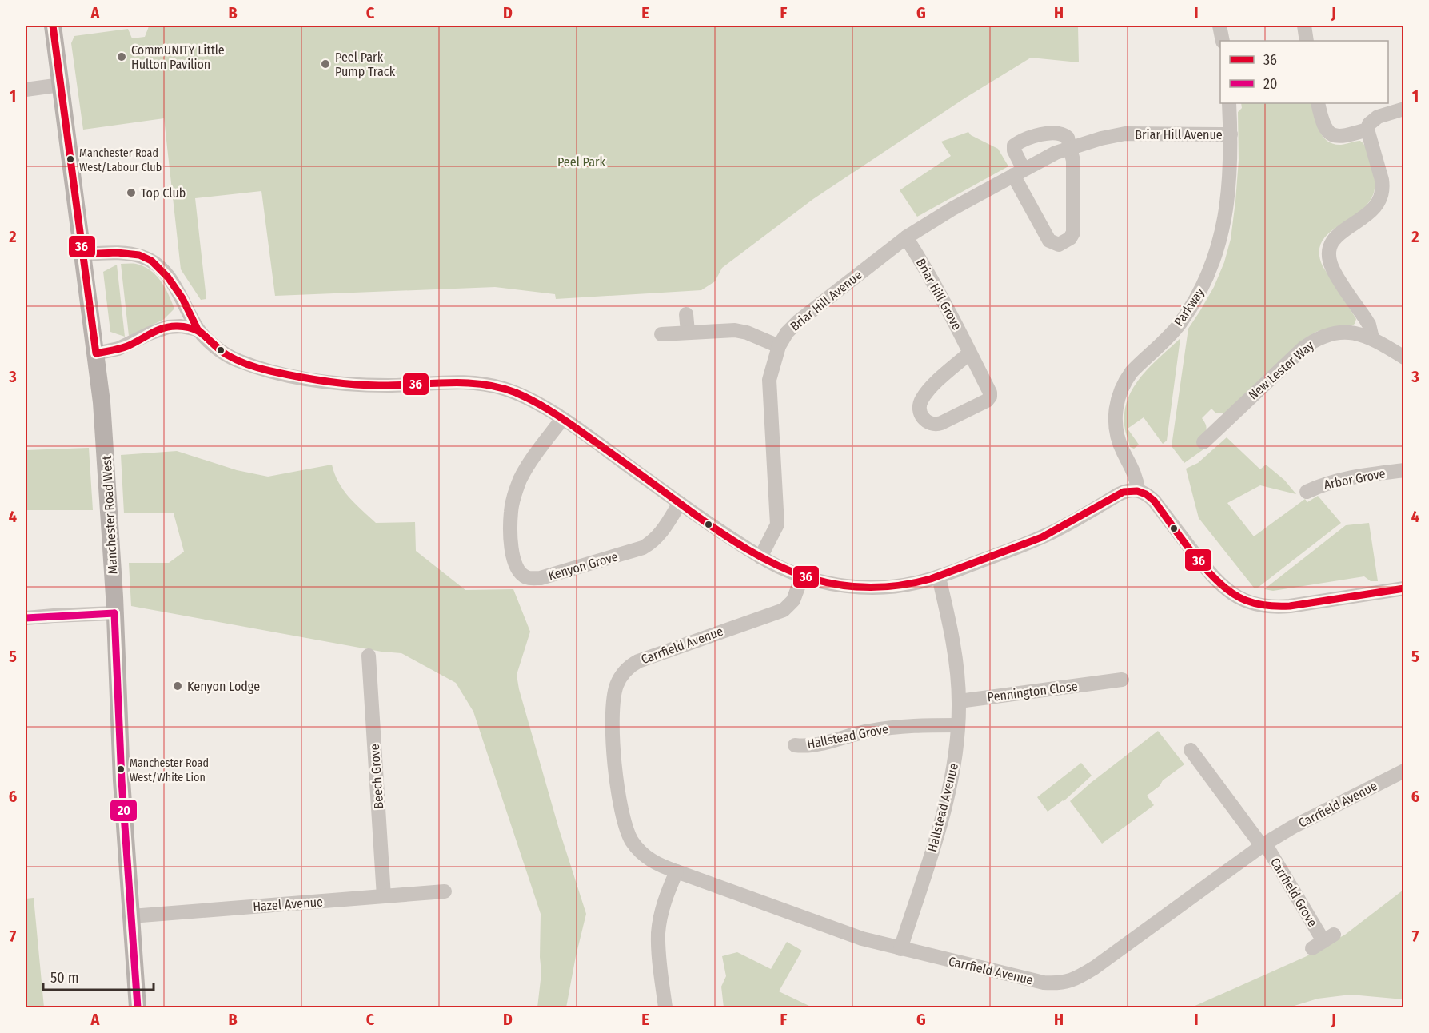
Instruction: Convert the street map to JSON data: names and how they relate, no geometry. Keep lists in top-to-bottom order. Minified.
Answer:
{"streets":{"main road":["Manchester Road West"],"street":["Briar Hill Avenue","Briar Hill Grove","Parkway","New Lester Way","Arbor Grove","Kenyon Grove","Carrfield Avenue","Pennington Close","Hallstead Grove","Beech Grove","Hallstead Avenue","Carrfield Grove","Hazel Avenue"]},"crossings":[["Briar Hill Avenue","Briar Hill Grove"],["Briar Hill Avenue","Parkway"],["Manchester Road West","Hazel Avenue"],["Carrfield Avenue","Hallstead Avenue"],["Carrfield Avenue","Carrfield Grove"],["Pennington Close","Hallstead Avenue"],["Hallstead Grove","Hallstead Avenue"],["Beech Grove","Hazel Avenue"]],"parks":["Peel Park"],"places":["CommUNITY Little Hulton Pavilion","Peel Park Pump Track","Manchester Road West/Labour Club","Top Club","Kenyon Lodge","Manchester Road West/White Lion"],"lines":["transit line 36","transit line 20"],"legend":["36","20"],"scale_bar":"50 m","grid":{"columns":["A","B","C","D","E","F","G","H","I","J"],"rows":["1","2","3","4","5","6","7"]}}
